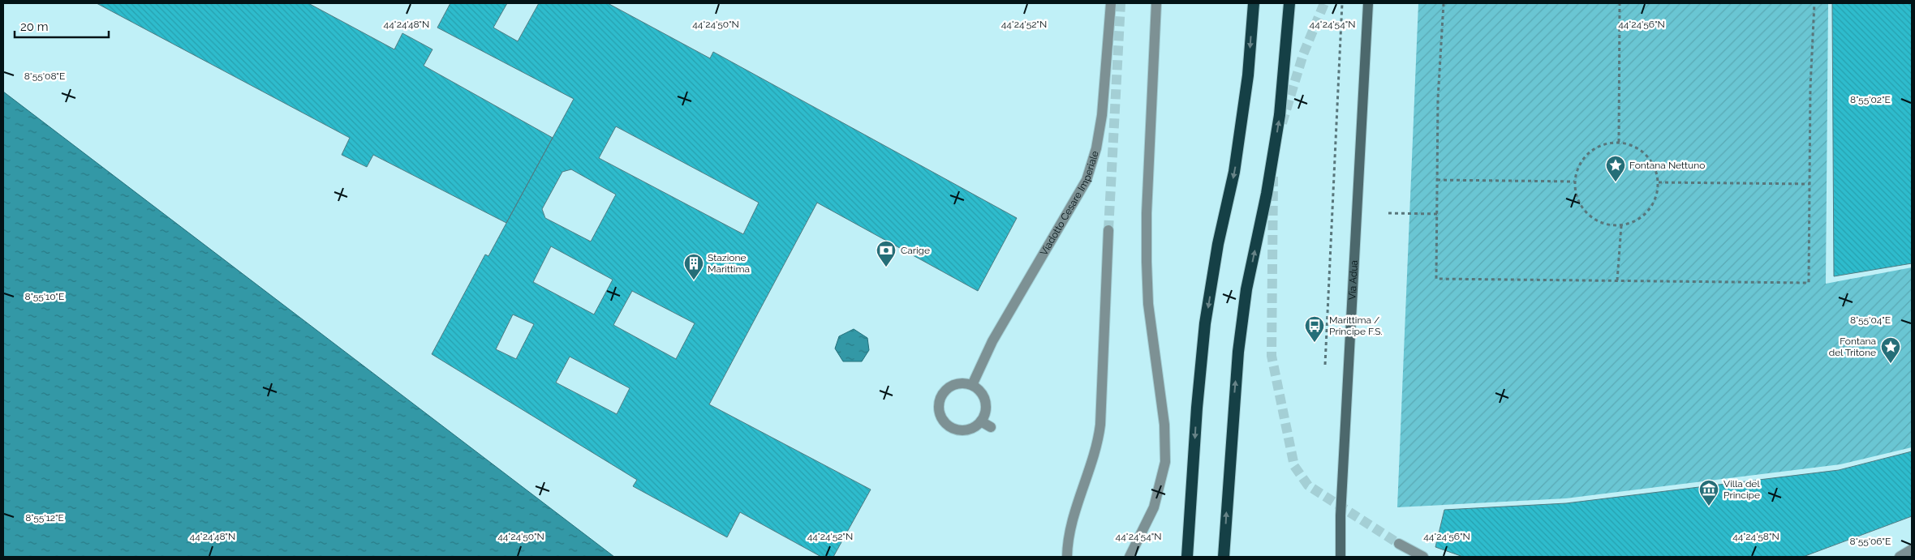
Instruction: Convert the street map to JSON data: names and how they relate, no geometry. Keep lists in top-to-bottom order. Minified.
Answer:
{"streets":{"main road":["Via Adua"],"street":["Viadotto Cesare Imperiale"]},"places":{"place":["Fontana Nettuno","Fontana del Tritone"],"bank":["Carige"],"building":["Stazione Marittima"],"bus stop":["Marittima / Principe F.S."],"museum":["Villa del Principe"]},"scale_bar":"20 m","coordinates":["44°24'48\"N","44°24'52\"N","44°24'50\"N","44°24'54\"N","44°24'56\"N","8°55'08\"E","8°55'02\"E","8°55'10\"E","8°55'04\"E","8°55'12\"E","44°24'58\"N","8°55'06\"E"]}
